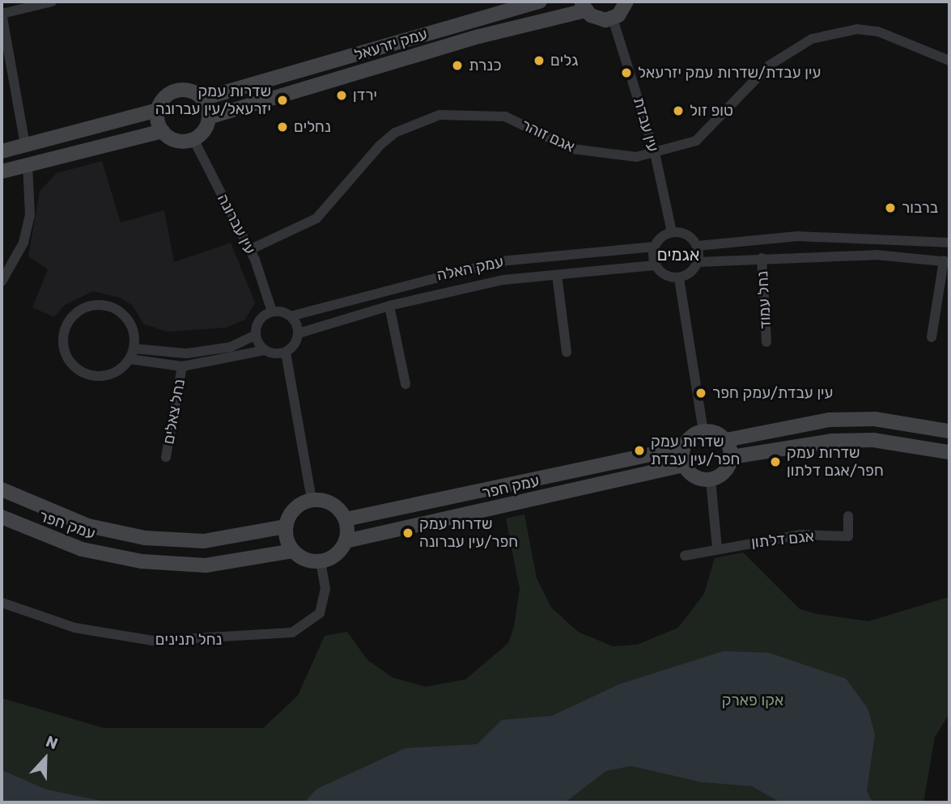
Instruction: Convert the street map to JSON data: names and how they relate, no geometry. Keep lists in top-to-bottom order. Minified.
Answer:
{"streets":{"street":["עמק יזרעאל","עין עבדת","אגם זוהר","עין עברונה","עמק האלה","נחל עמוד","נחל צאלים","עמק חפר","אגם דלתון","נחל תנינים"]},"crossings":[["עמק יזרעאל","עין עברונה"],["עין עבדת","אגם זוהר"],["עין עבדת","עמק האלה"],["אגם זוהר","עין עברונה"],["עין עברונה","עמק האלה"],["עמק חפר","נחל תנינים"]],"districts":["אגמים"],"parks":["אקו פארק"],"places":["גלים","כנרת","עין עבדת/שדרות עמק יזרעאל","ירדן","שדרות עמק יזרעאל/עין עברונה","טופ זול","נחלים","ברבור","עין עבדת/עמק חפר","שדרות עמק חפר/עין עבדת","שדרות עמק חפר/אגם דלתון","שדרות עמק חפר/עין עברונה"],"north":"top"}
